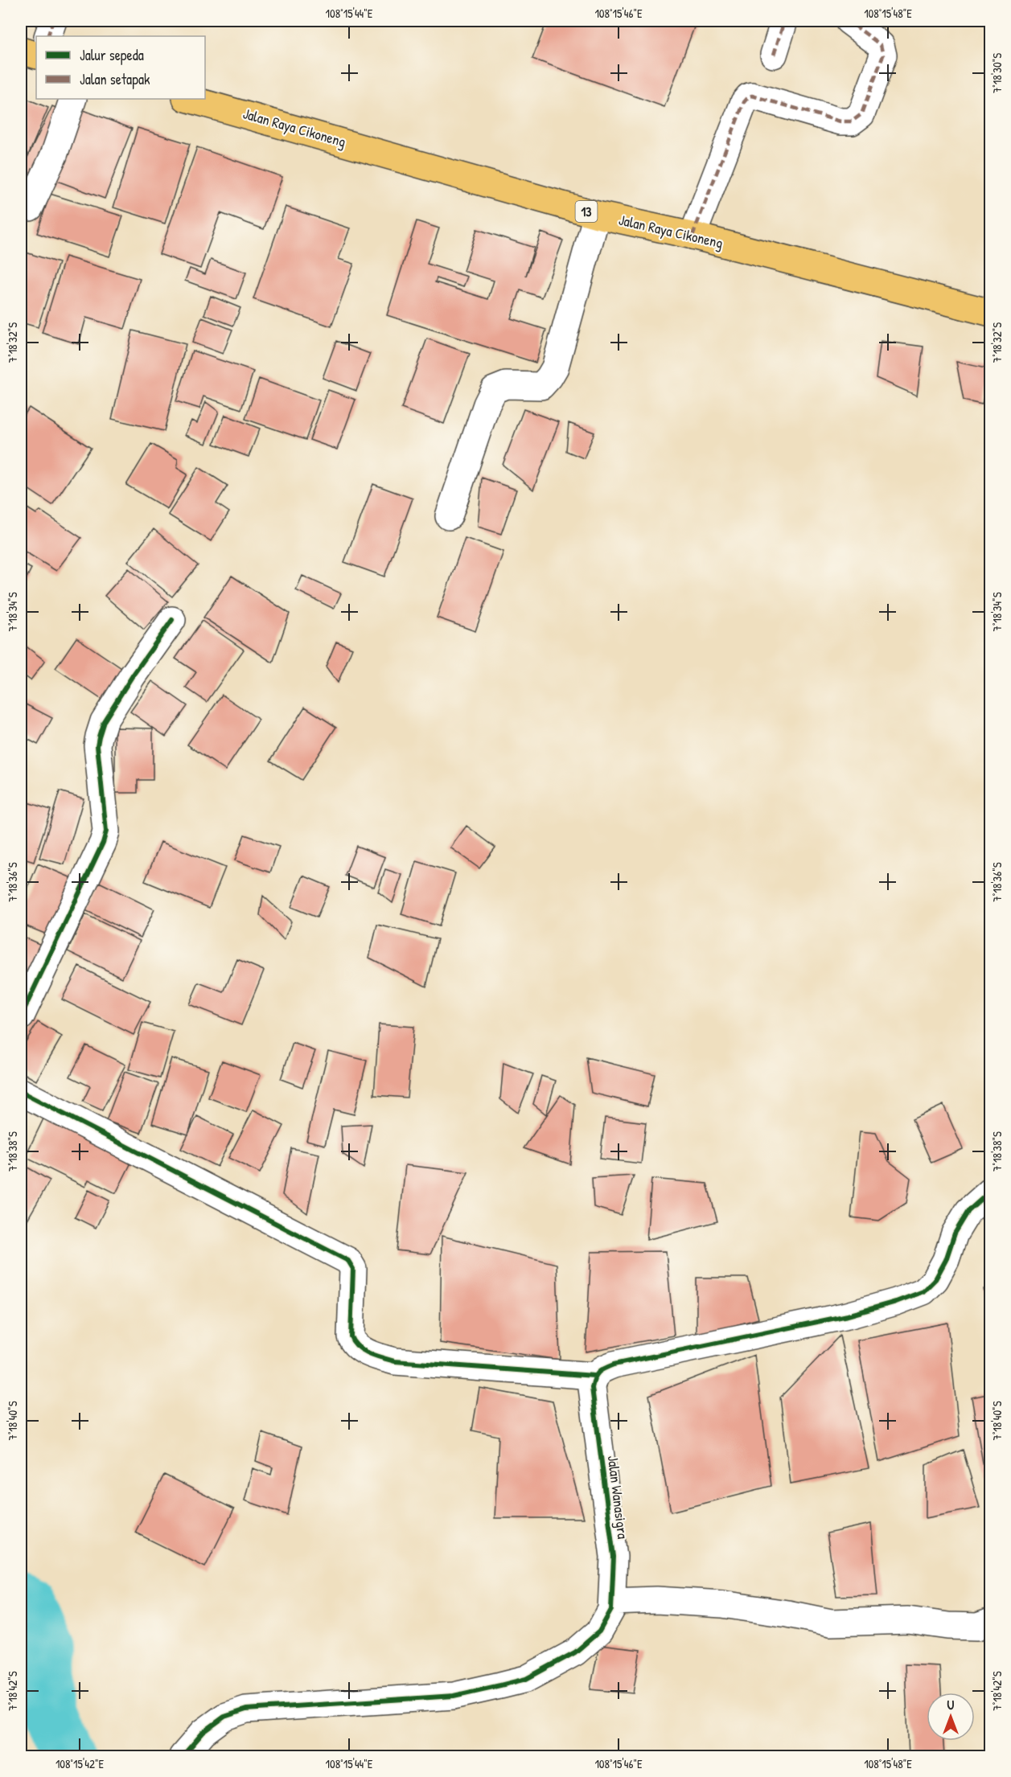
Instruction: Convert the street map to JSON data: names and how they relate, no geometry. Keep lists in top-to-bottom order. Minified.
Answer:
{"streets":{"highway":["Jalan Raya Cikoneng","13"],"street":["Jalan Wanasigra"]},"legend":["Jalur sepeda","Jalan setapak"],"north":"top","coordinates":["108°15'44\"E","108°15'46\"E","108°15'48\"E","7°18'30\"S","7°18'32\"S","7°18'34\"S","7°18'36\"S","7°18'38\"S","7°18'40\"S","7°18'42\"S","108°15'42\"E"]}
